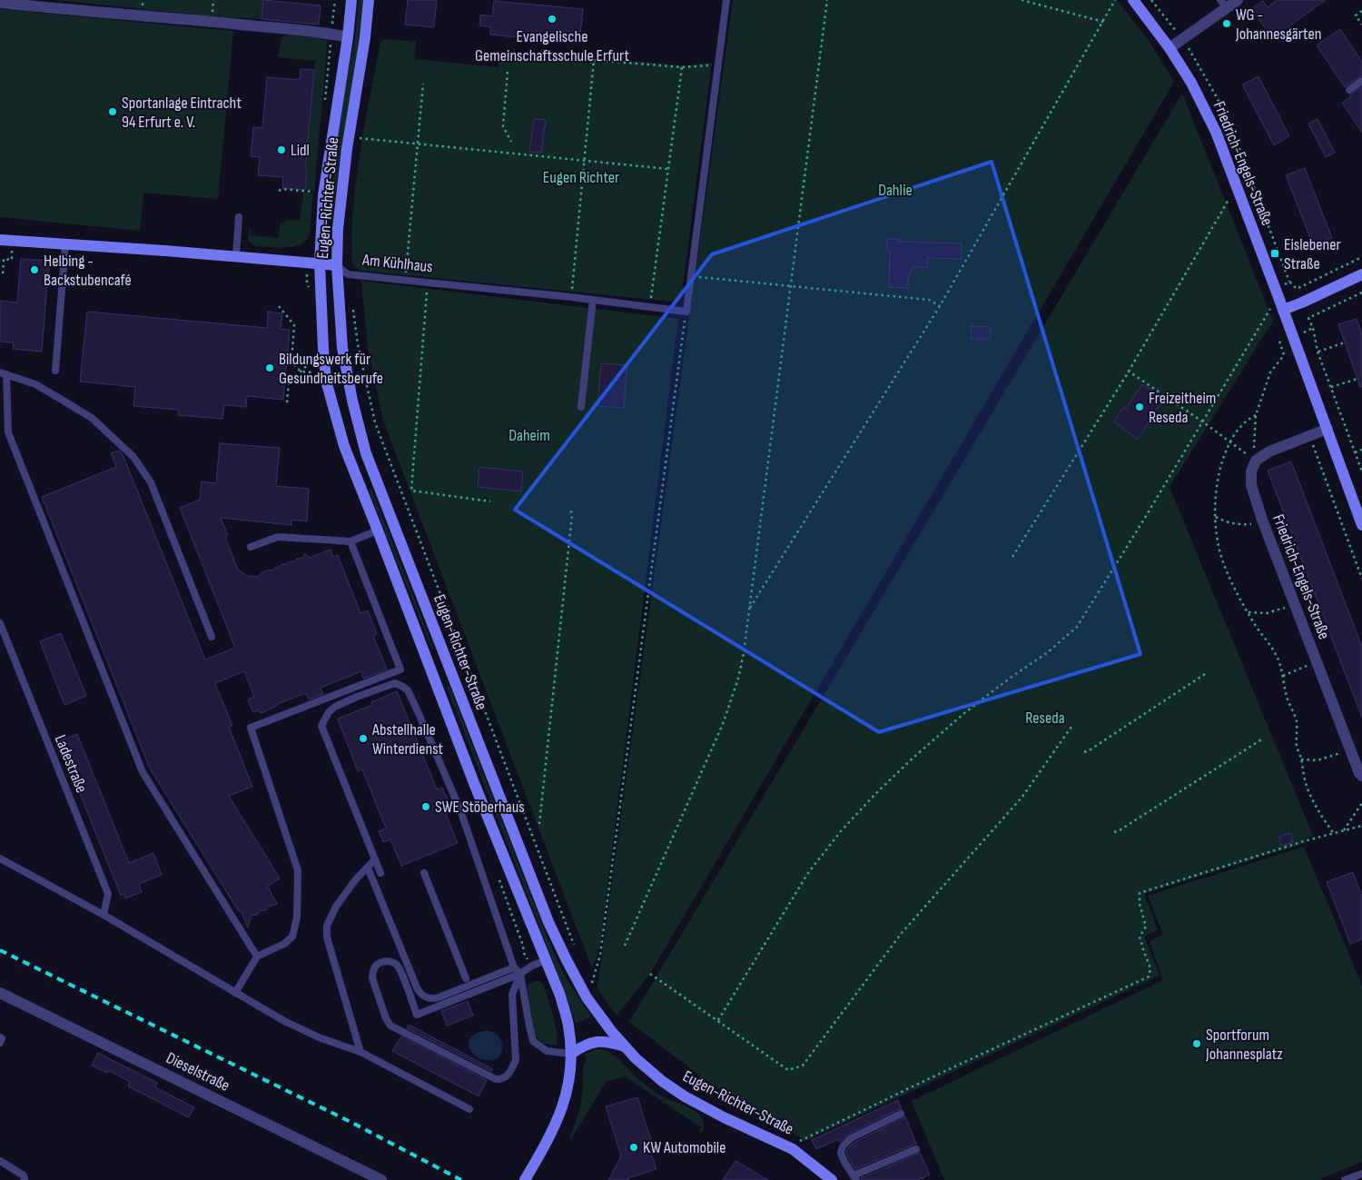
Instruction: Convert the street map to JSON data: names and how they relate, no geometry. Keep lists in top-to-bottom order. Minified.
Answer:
{"streets":{"main road":["Friedrich-Engels-Straße","Eugen-Richter-Straße","Am Kühlhaus"],"street":["Dieselstraße"],"lane":["Ladestraße"]},"crossings":[["Eugen-Richter-Straße","Am Kühlhaus"]],"parks":["Eugen Richter","Dahlie","Daheim","Reseda"],"places":{"other":["Evangelische Gemeinschaftsschule Erfurt","WG - Johannesgärten","Sportanlage Eintracht 94 Erfurt e. V.","Lidl","Helbing - Backstubencafé","Bildungswerk für Gesundheitsberufe","Freizeitheim Reseda","Abstellhalle Winterdienst","SWE Stöberhaus","Sportforum Johannesplatz","KW Automobile"],"transit":["Eislebener Straße"]}}
